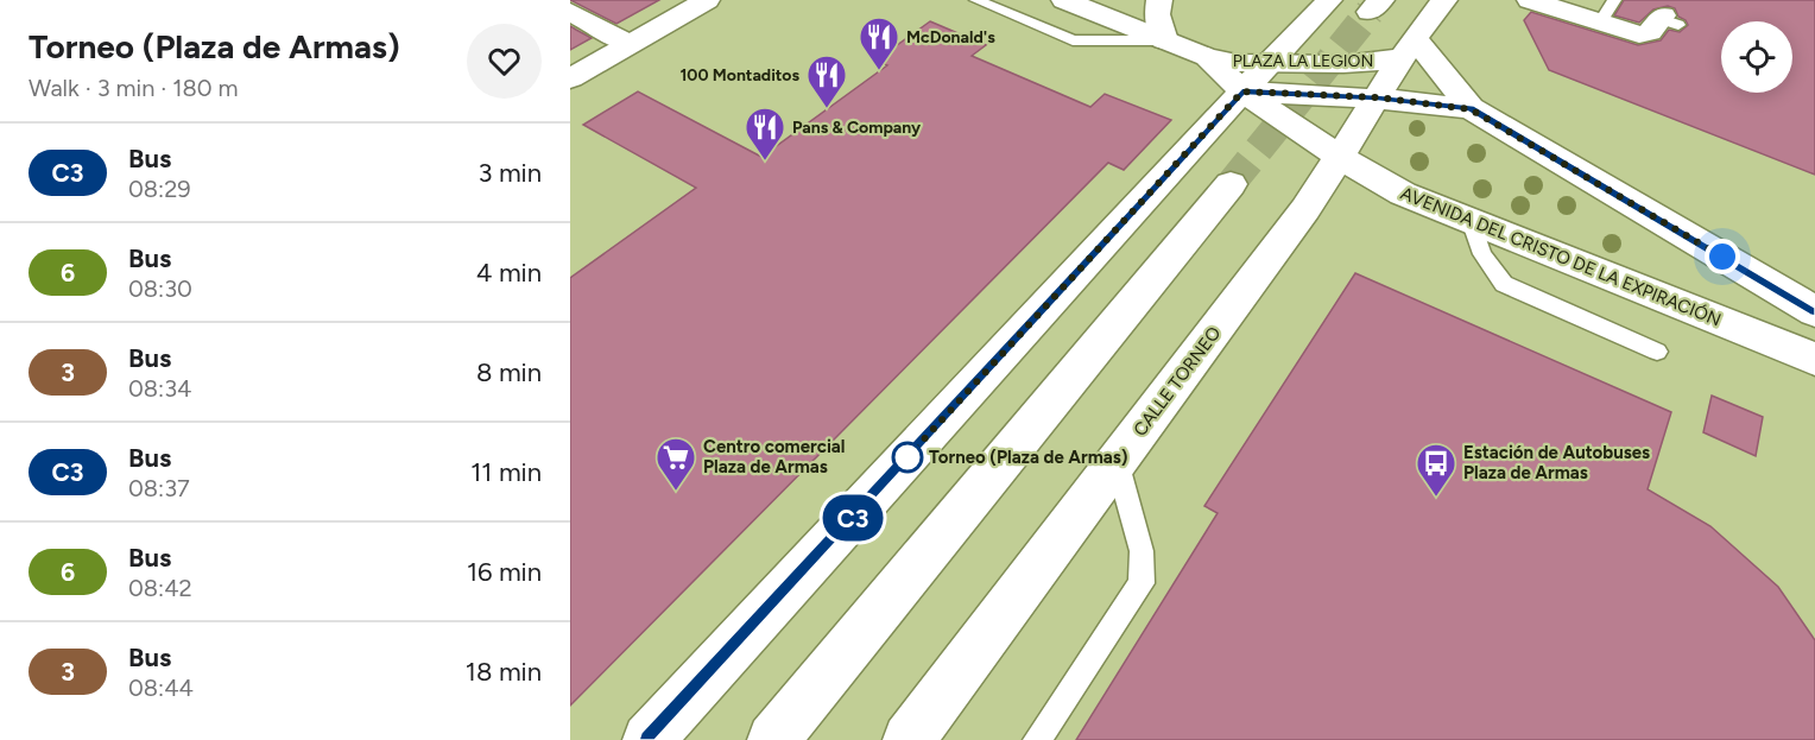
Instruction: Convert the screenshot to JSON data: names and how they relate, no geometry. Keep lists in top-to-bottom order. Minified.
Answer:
{"streets":{"main road":["PLAZA LA LEGION","AVENIDA DEL CRISTO DE LA EXPIRACIÓN","CALLE TORNEO"]},"crossings":[["PLAZA LA LEGION","AVENIDA DEL CRISTO DE LA EXPIRACIÓN"],["PLAZA LA LEGION","CALLE TORNEO"],["AVENIDA DEL CRISTO DE LA EXPIRACIÓN","CALLE TORNEO"]],"places":{"restaurant":["McDonald's","100 Montaditos","Pans & Company"],"other":["Torneo (Plaza de Armas)"],"supermarket":["Centro comercial Plaza de Armas"],"bus stop":["Estación de Autobuses Plaza de Armas"]},"lines":["bus line C3"],"page":{"heading":["Torneo (Plaza de Armas)","Walk · 3 min · 180 m"],"on_map":"C3","list":[{"mark":"C3","name":"Bus","note":"08:29","value":"3 min"},{"mark":"6","name":"Bus","note":"08:30","value":"4 min"},{"mark":"3","name":"Bus","note":"08:34","value":"8 min"},{"mark":"C3","name":"Bus","note":"08:37","value":"11 min"},{"mark":"6","name":"Bus","note":"08:42","value":"16 min"},{"mark":"3","name":"Bus","note":"08:44","value":"18 min"}]}}
